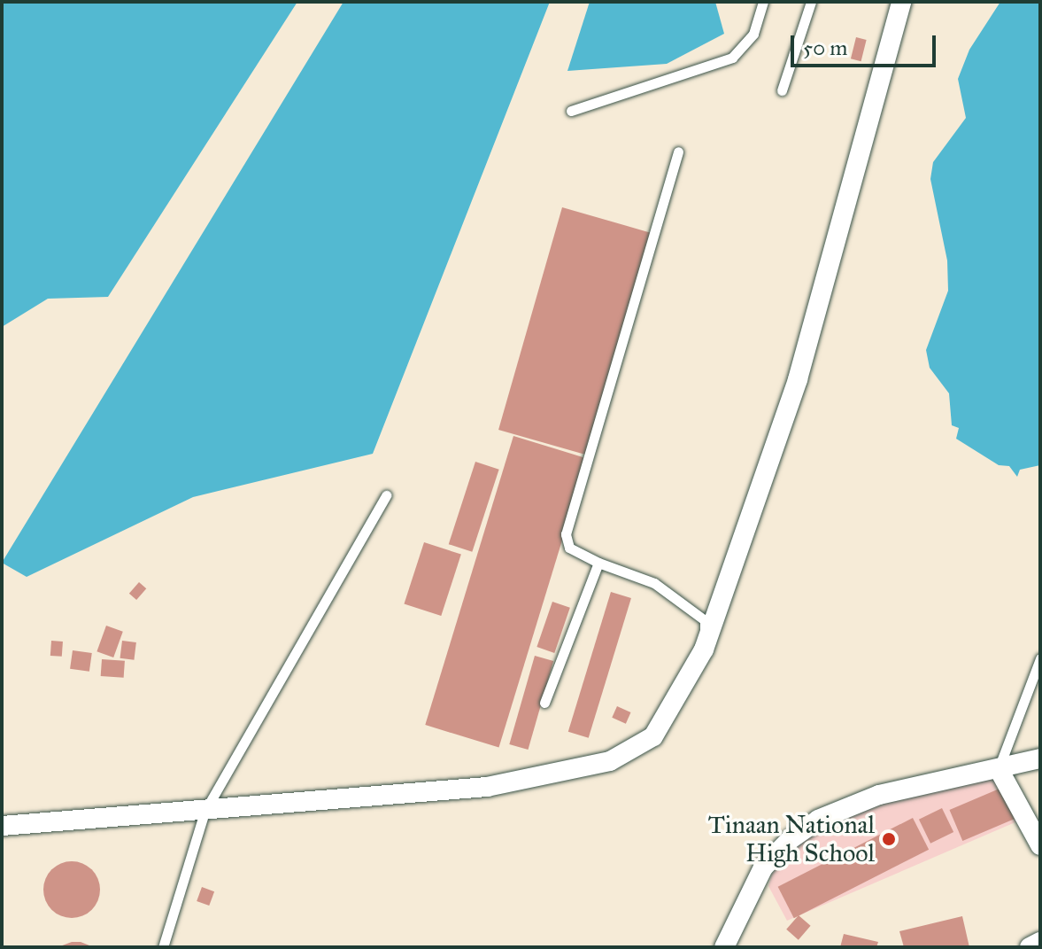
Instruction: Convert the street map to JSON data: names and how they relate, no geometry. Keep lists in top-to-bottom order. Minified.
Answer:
{"places":["Tinaan National High School"],"scale_bar":"50 m"}
